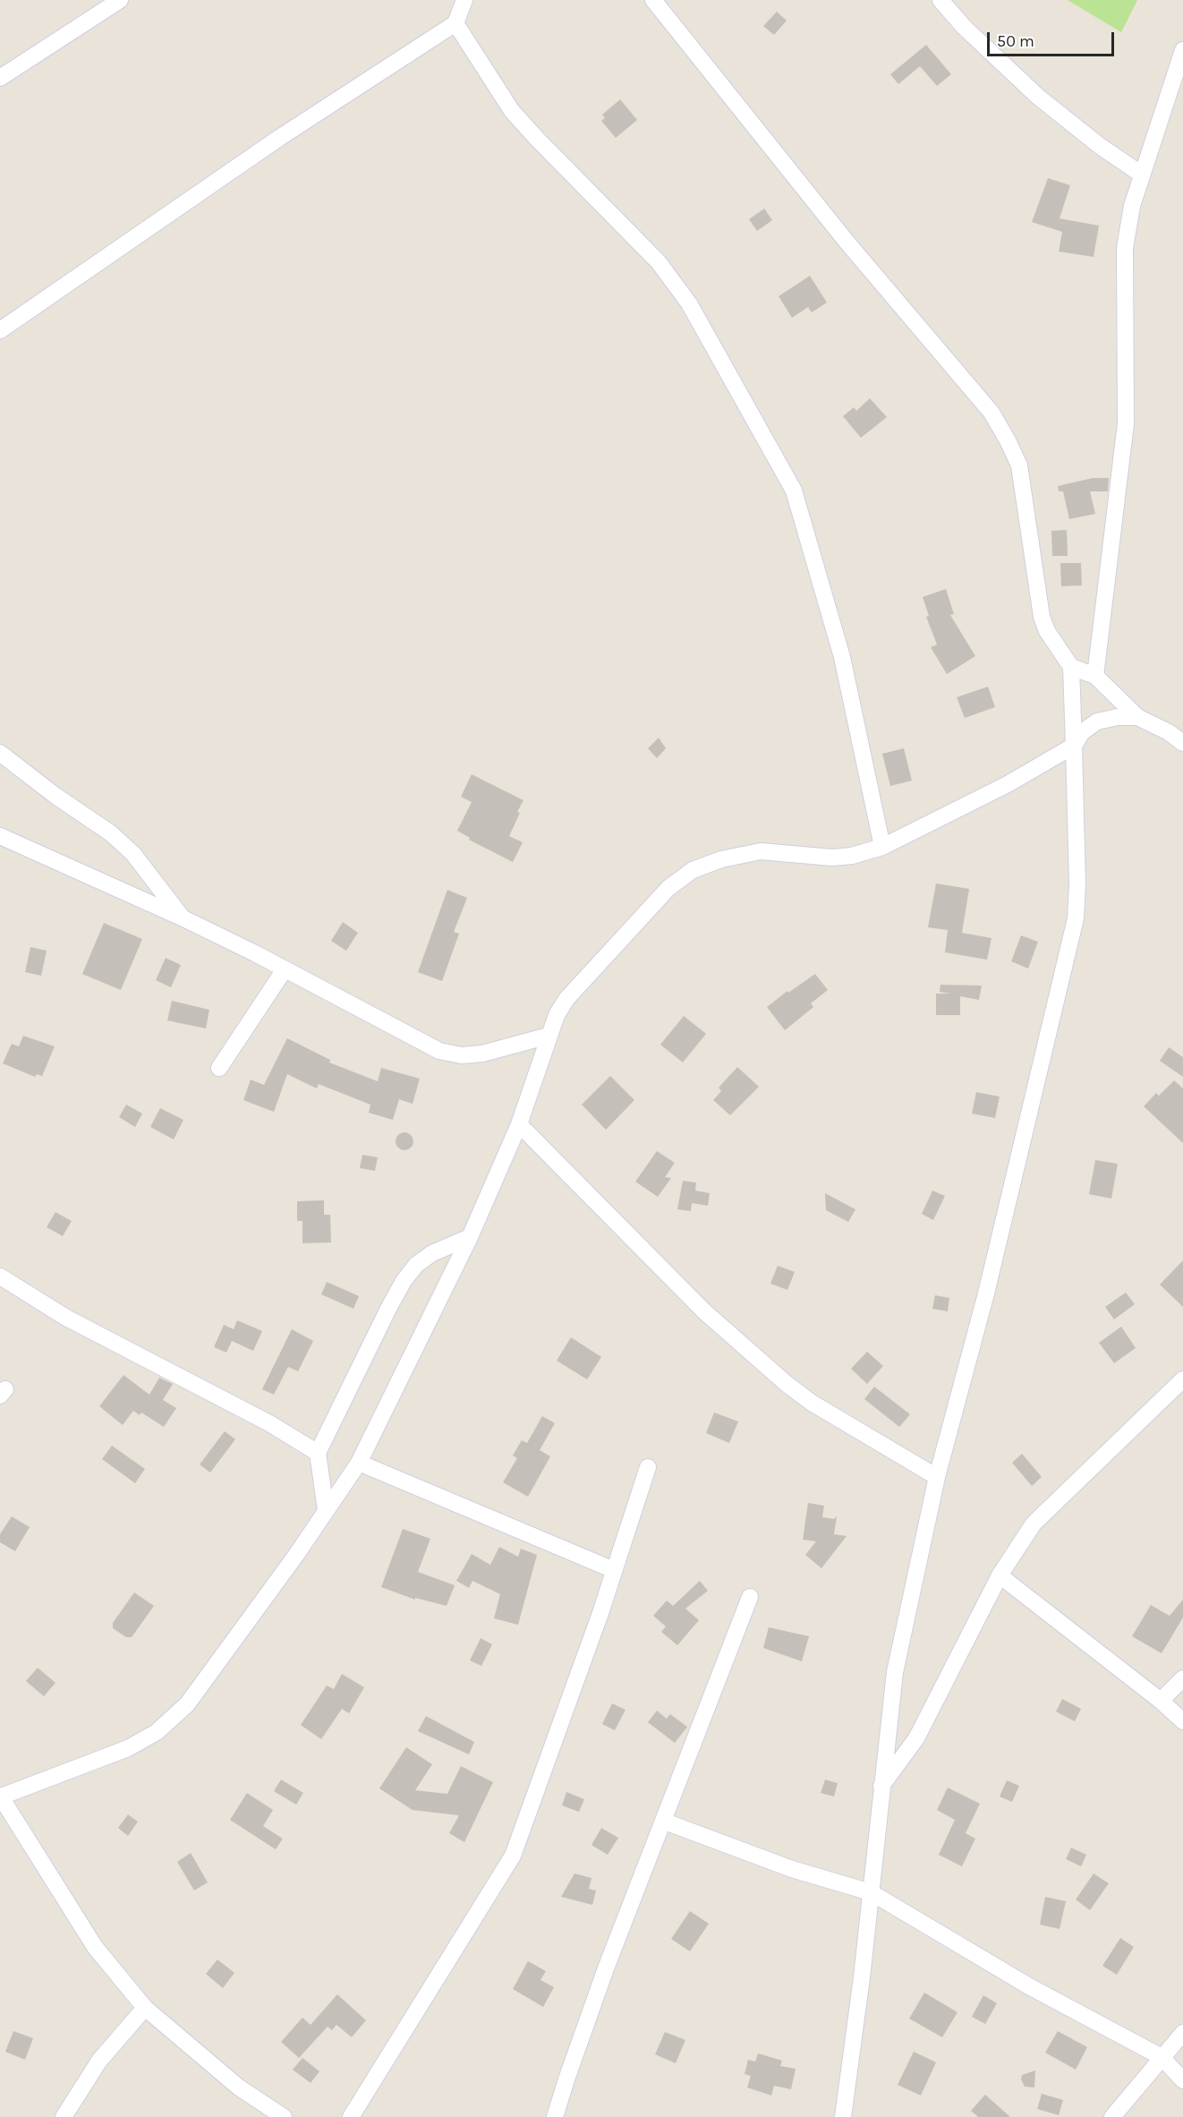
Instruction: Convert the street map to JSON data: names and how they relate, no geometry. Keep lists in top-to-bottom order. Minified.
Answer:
{"scale_bar":"50 m"}
